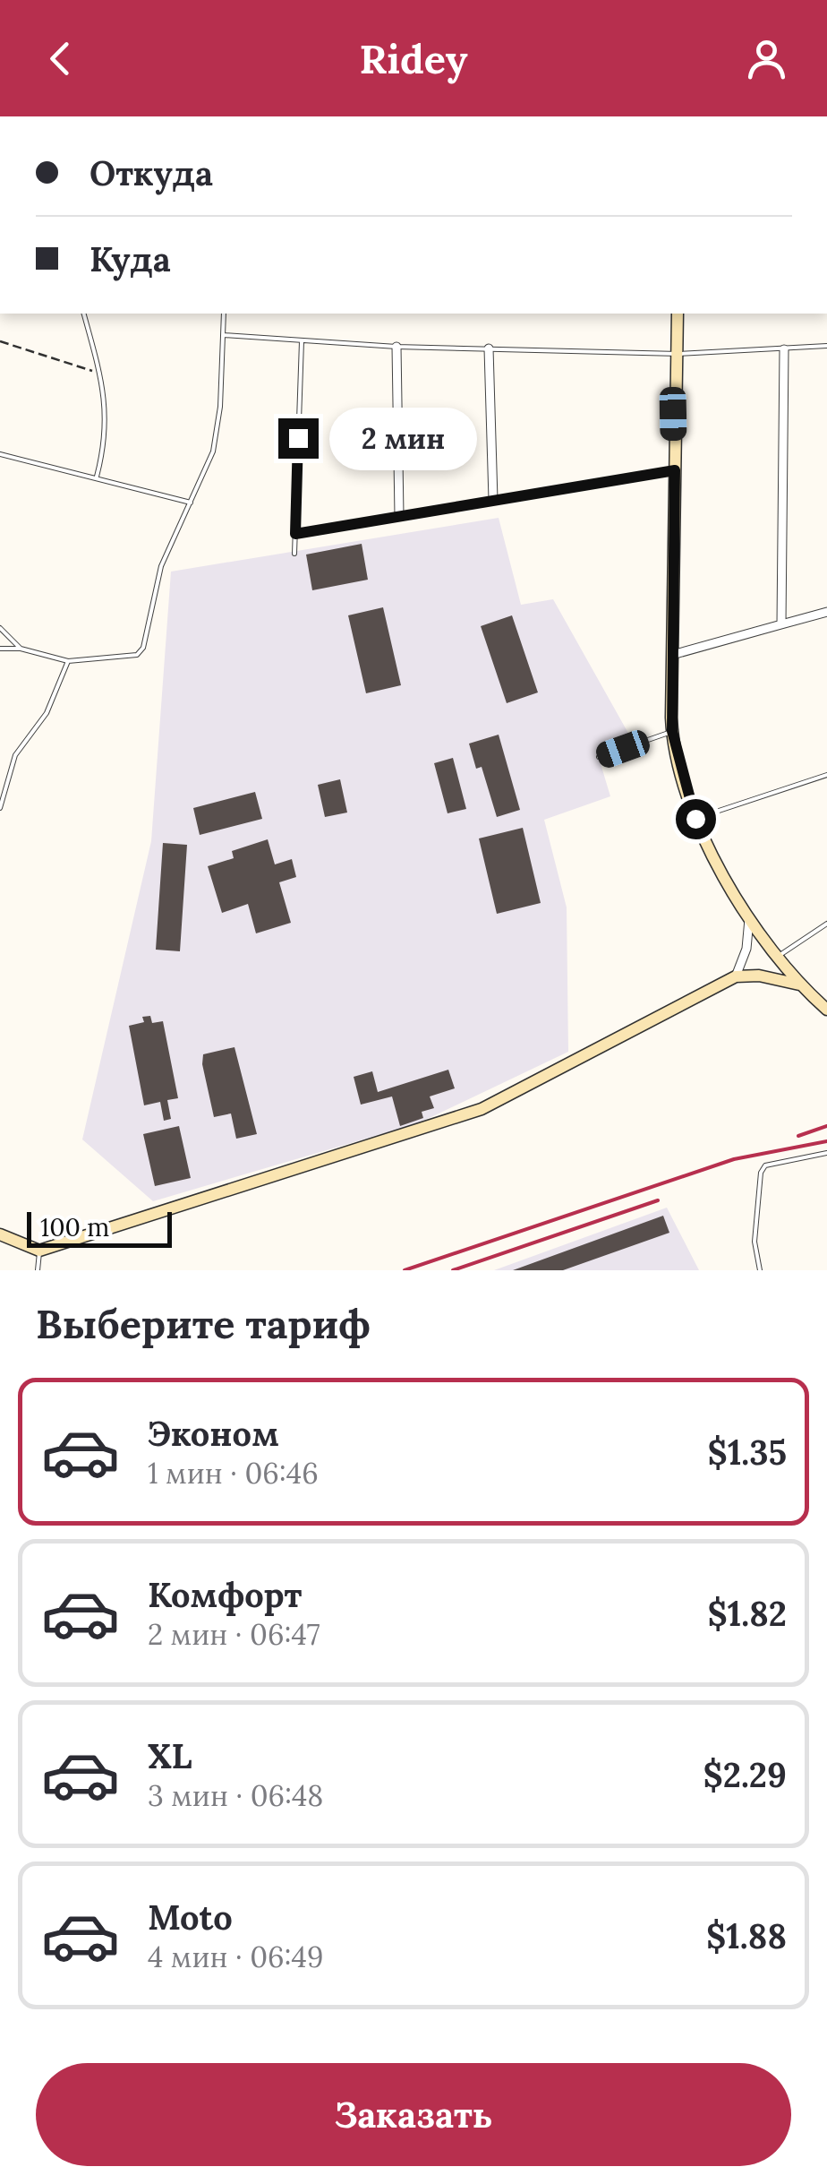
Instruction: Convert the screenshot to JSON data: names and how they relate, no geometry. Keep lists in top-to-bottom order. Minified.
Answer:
{"scale_bar":"100 m","page":{"header":"Ridey","banner":["Откуда","Куда"],"bubble":"2 мин","scale":"100 m","heading":"Выберите тариф","list":[{"name":"Эконом","note":"1 мин · 06:46","value":"$1.35"},{"name":"Комфорт","note":"2 мин · 06:47","value":"$1.82"},{"name":"XL","note":"3 мин · 06:48","value":"$2.29"},{"name":"Moto","note":"4 мин · 06:49","value":"$1.88"}],"buttons":"Заказать"}}
